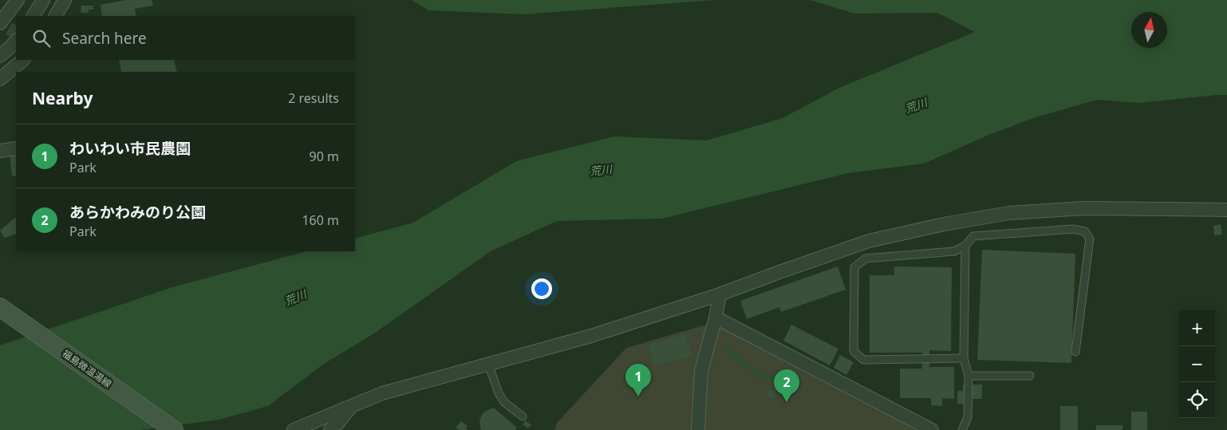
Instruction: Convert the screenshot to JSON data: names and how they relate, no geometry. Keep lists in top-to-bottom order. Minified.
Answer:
{"streets":{"main road":["福島微温湯線"]},"water":["荒川"],"north":"top","page":{"search":"Search here","heading":["Nearby","2 results"],"list":[{"mark":"1","name":"わいわい市民農園","note":"Park","value":"90 m"},{"mark":"2","name":"あらかわみのり公園","note":"Park","value":"160 m"}],"map_buttons":["+","−"],"pins":["1","2"]}}
